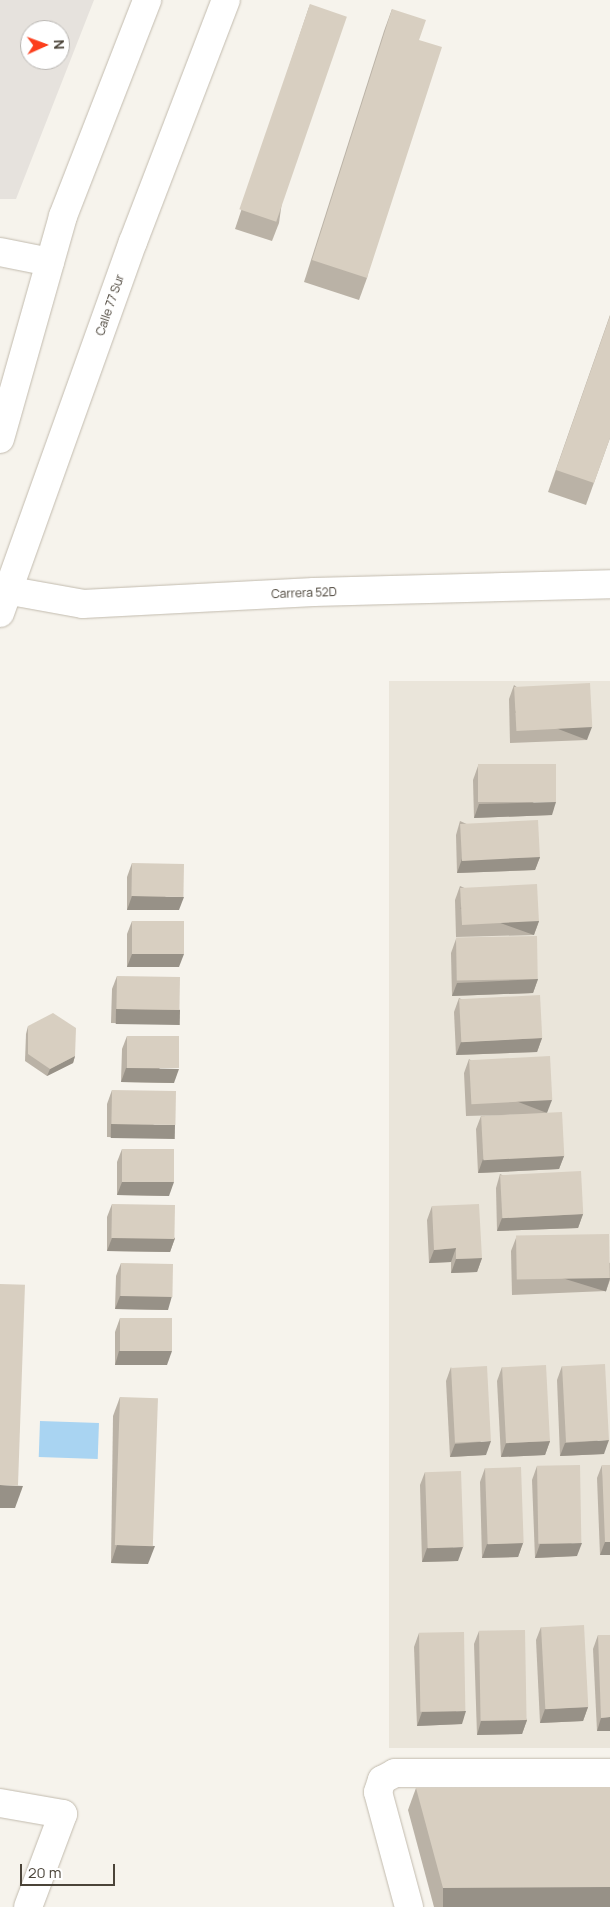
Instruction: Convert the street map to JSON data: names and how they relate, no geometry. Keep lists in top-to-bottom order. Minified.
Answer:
{"streets":{"street":["Calle 77 Sur","Carrera 52D"]},"crossings":[["Calle 77 Sur","Carrera 52D"]],"scale_bar":"20 m","north":"right"}
